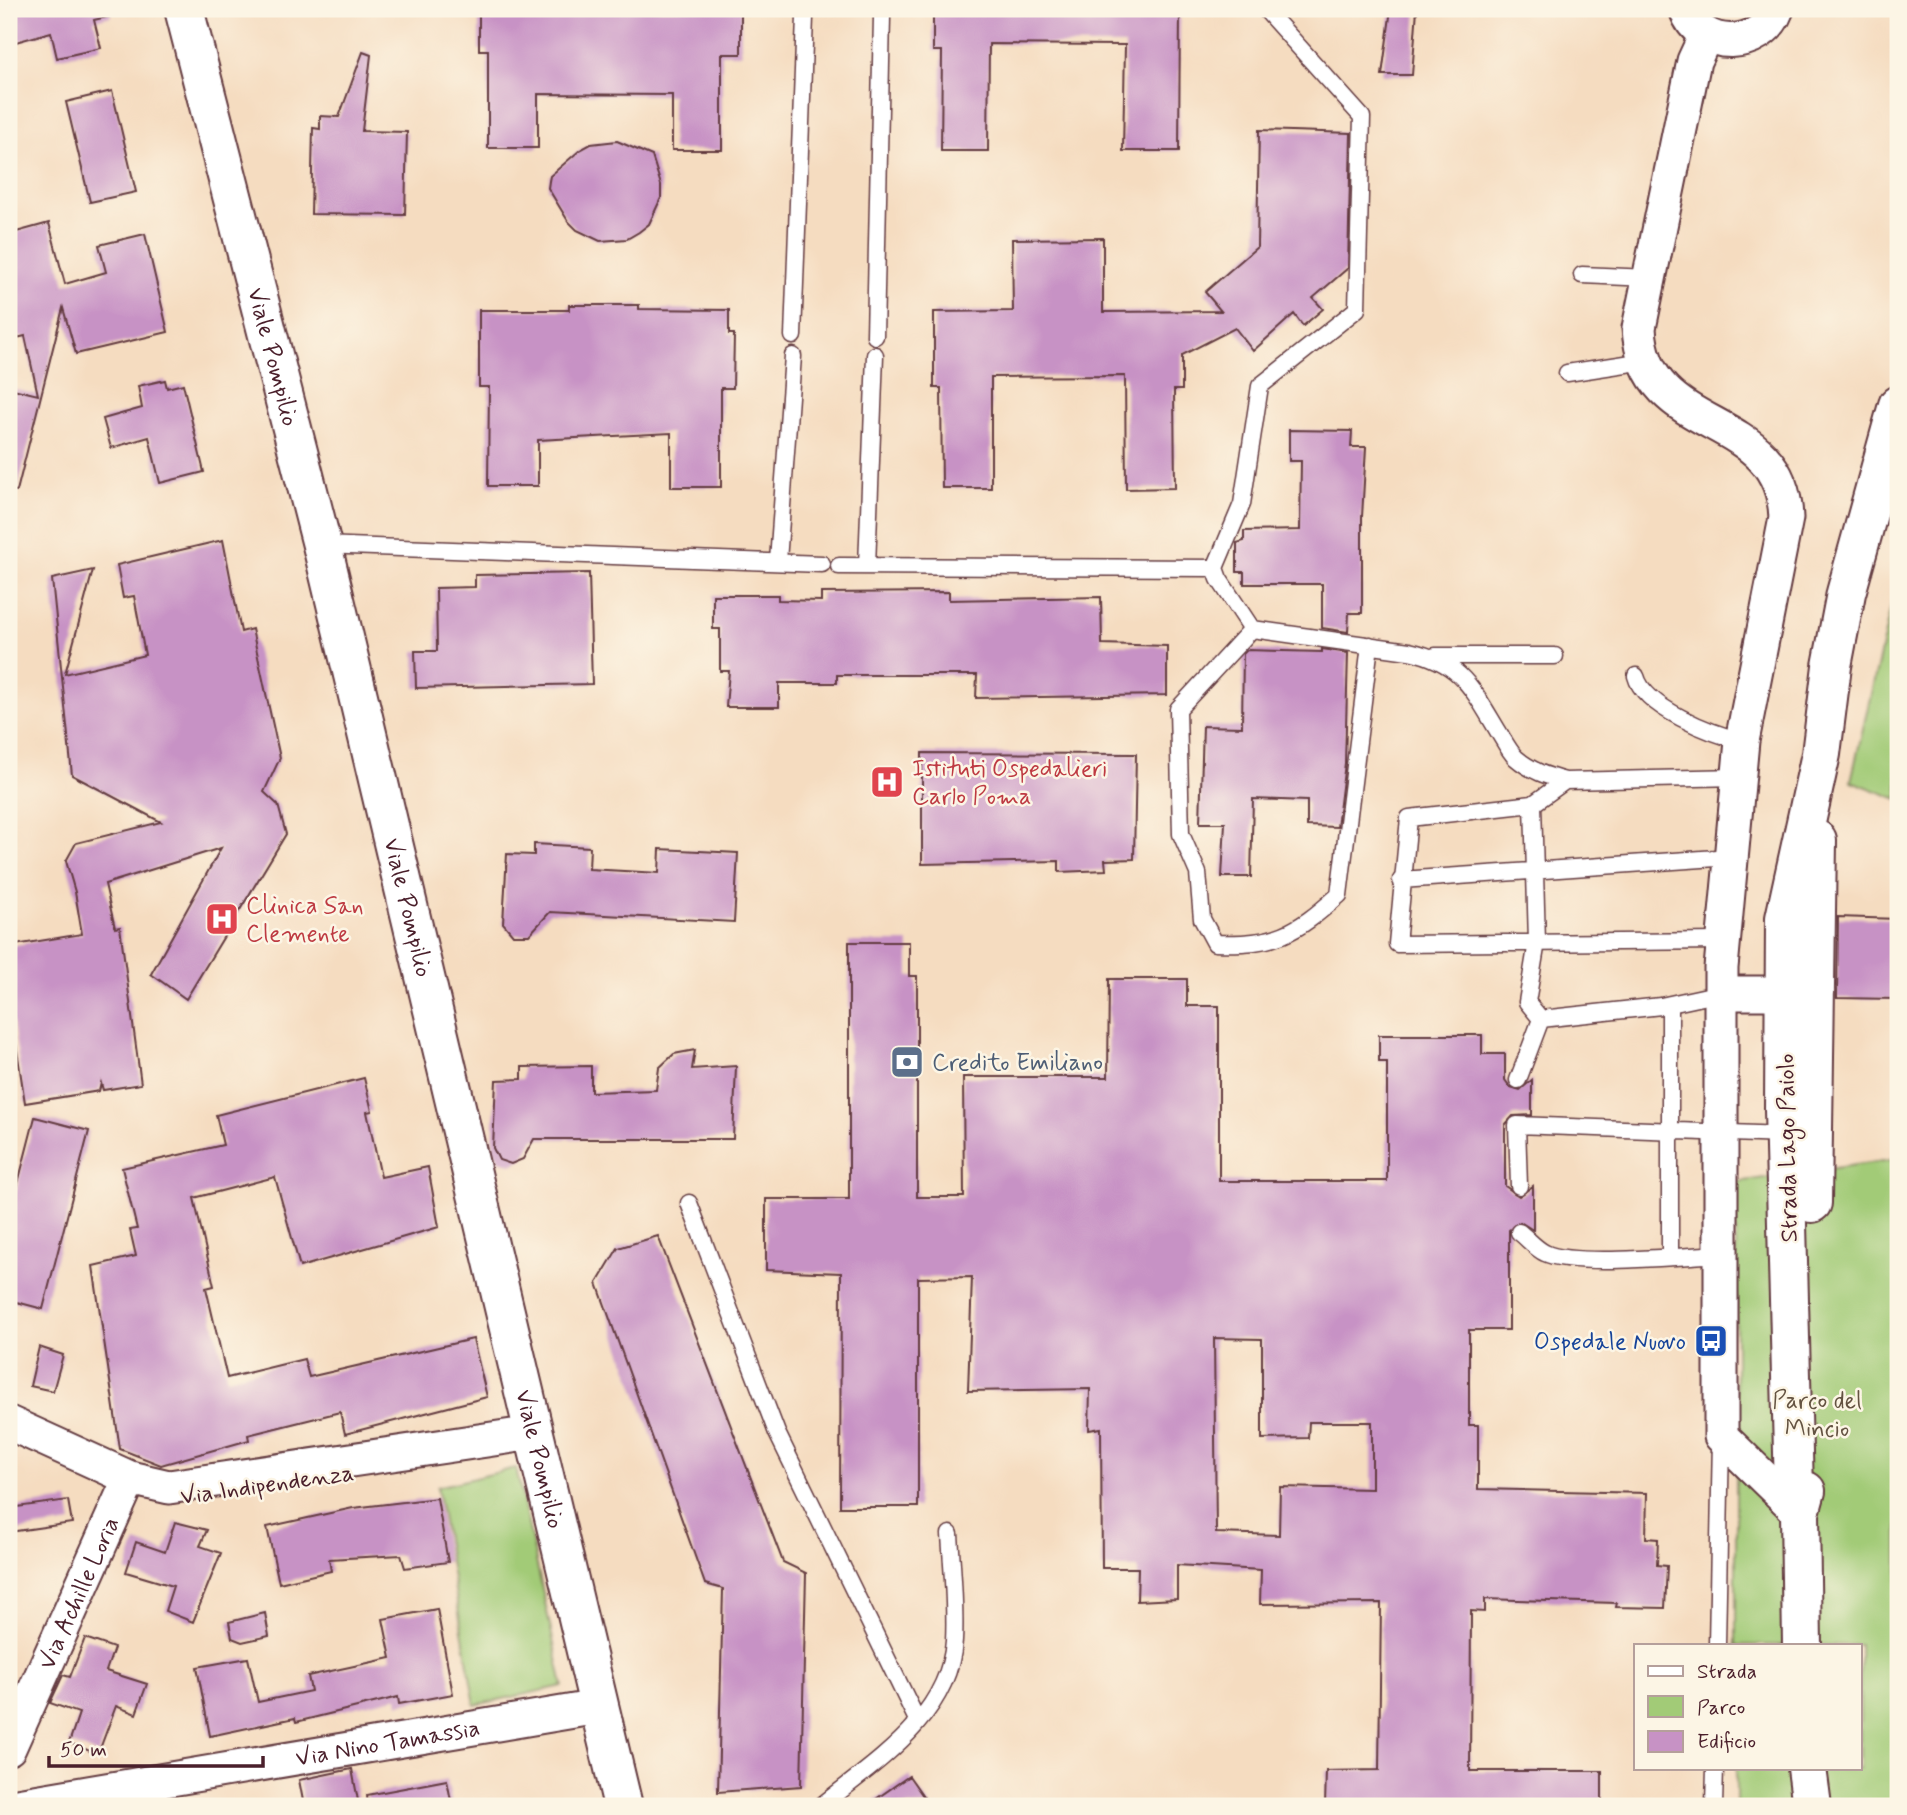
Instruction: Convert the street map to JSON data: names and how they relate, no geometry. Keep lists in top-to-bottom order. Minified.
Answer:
{"streets":{"street":["Viale Pompilio","Strada Lago Paiolo","Via Indipendenza","Via Achille Loria","Via Nino Tamassia"]},"crossings":[["Viale Pompilio","Via Indipendenza"],["Viale Pompilio","Via Nino Tamassia"],["Via Indipendenza","Via Achille Loria"]],"parks":["Parco del Mincio"],"places":{"hospital":["Istituti Ospedalieri Carlo Poma","Clinica San Clemente"],"bank":["Credito Emiliano"],"bus stop":["Ospedale Nuovo"]},"legend":["Strada","Parco","Edificio"],"scale_bar":"50 m"}
